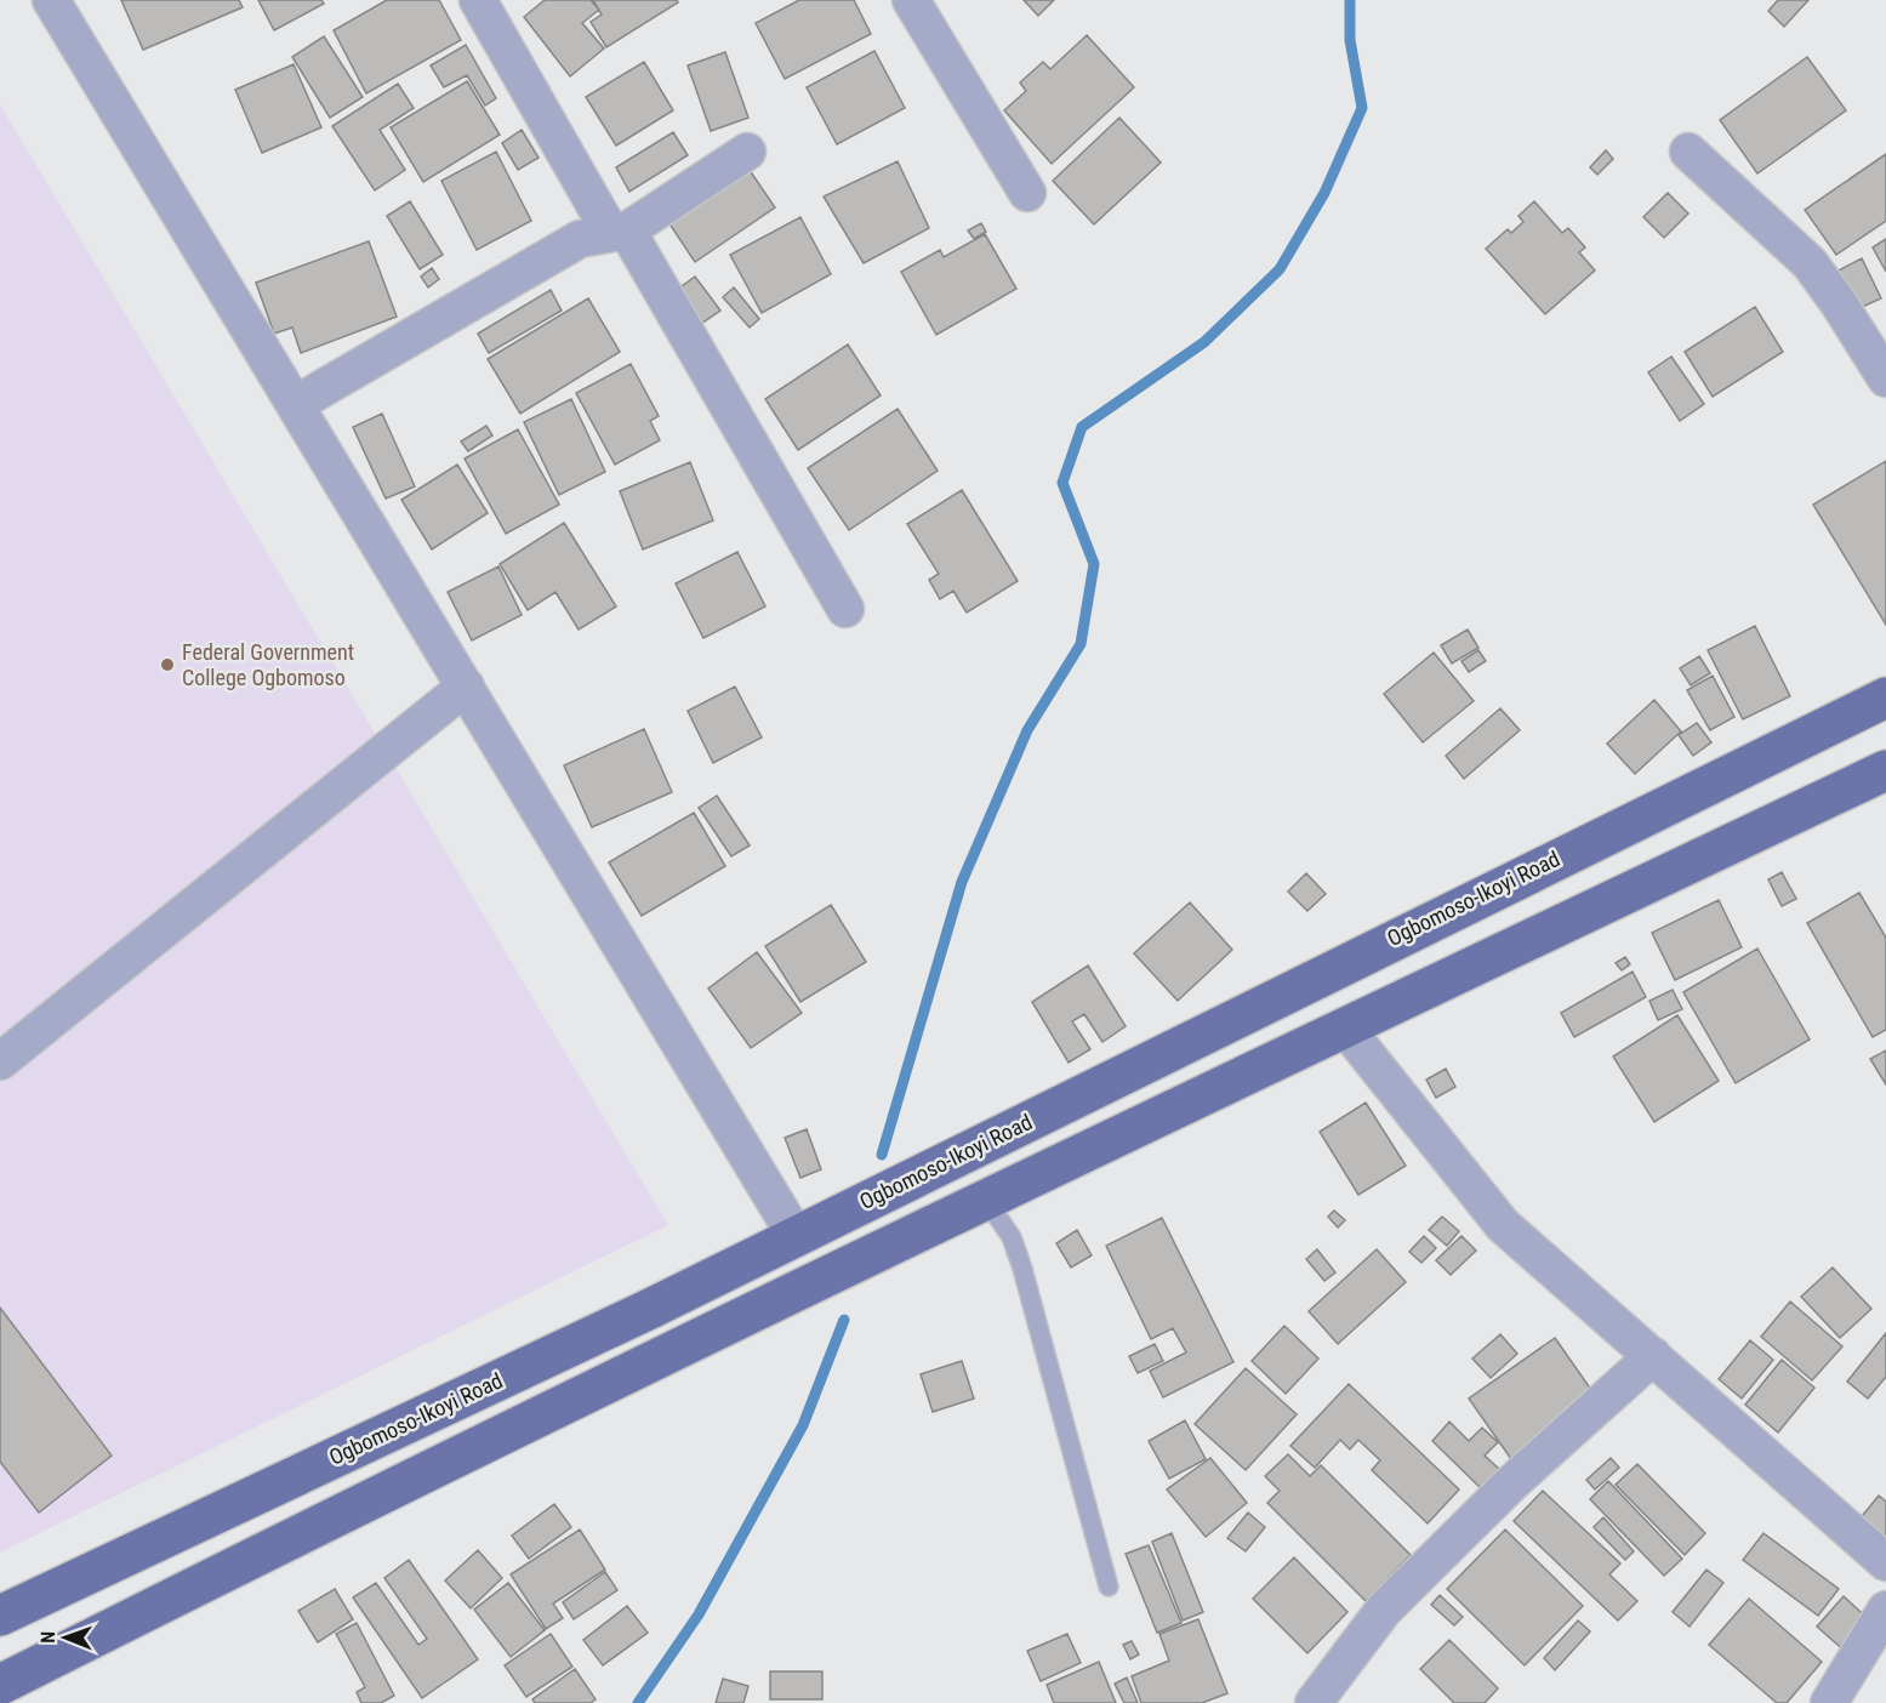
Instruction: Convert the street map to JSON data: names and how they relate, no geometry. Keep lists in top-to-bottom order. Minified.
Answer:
{"streets":{"main road":["Ogbomoso-Ikoyi Road"]},"places":["Federal Government College Ogbomoso"],"north":"left"}
